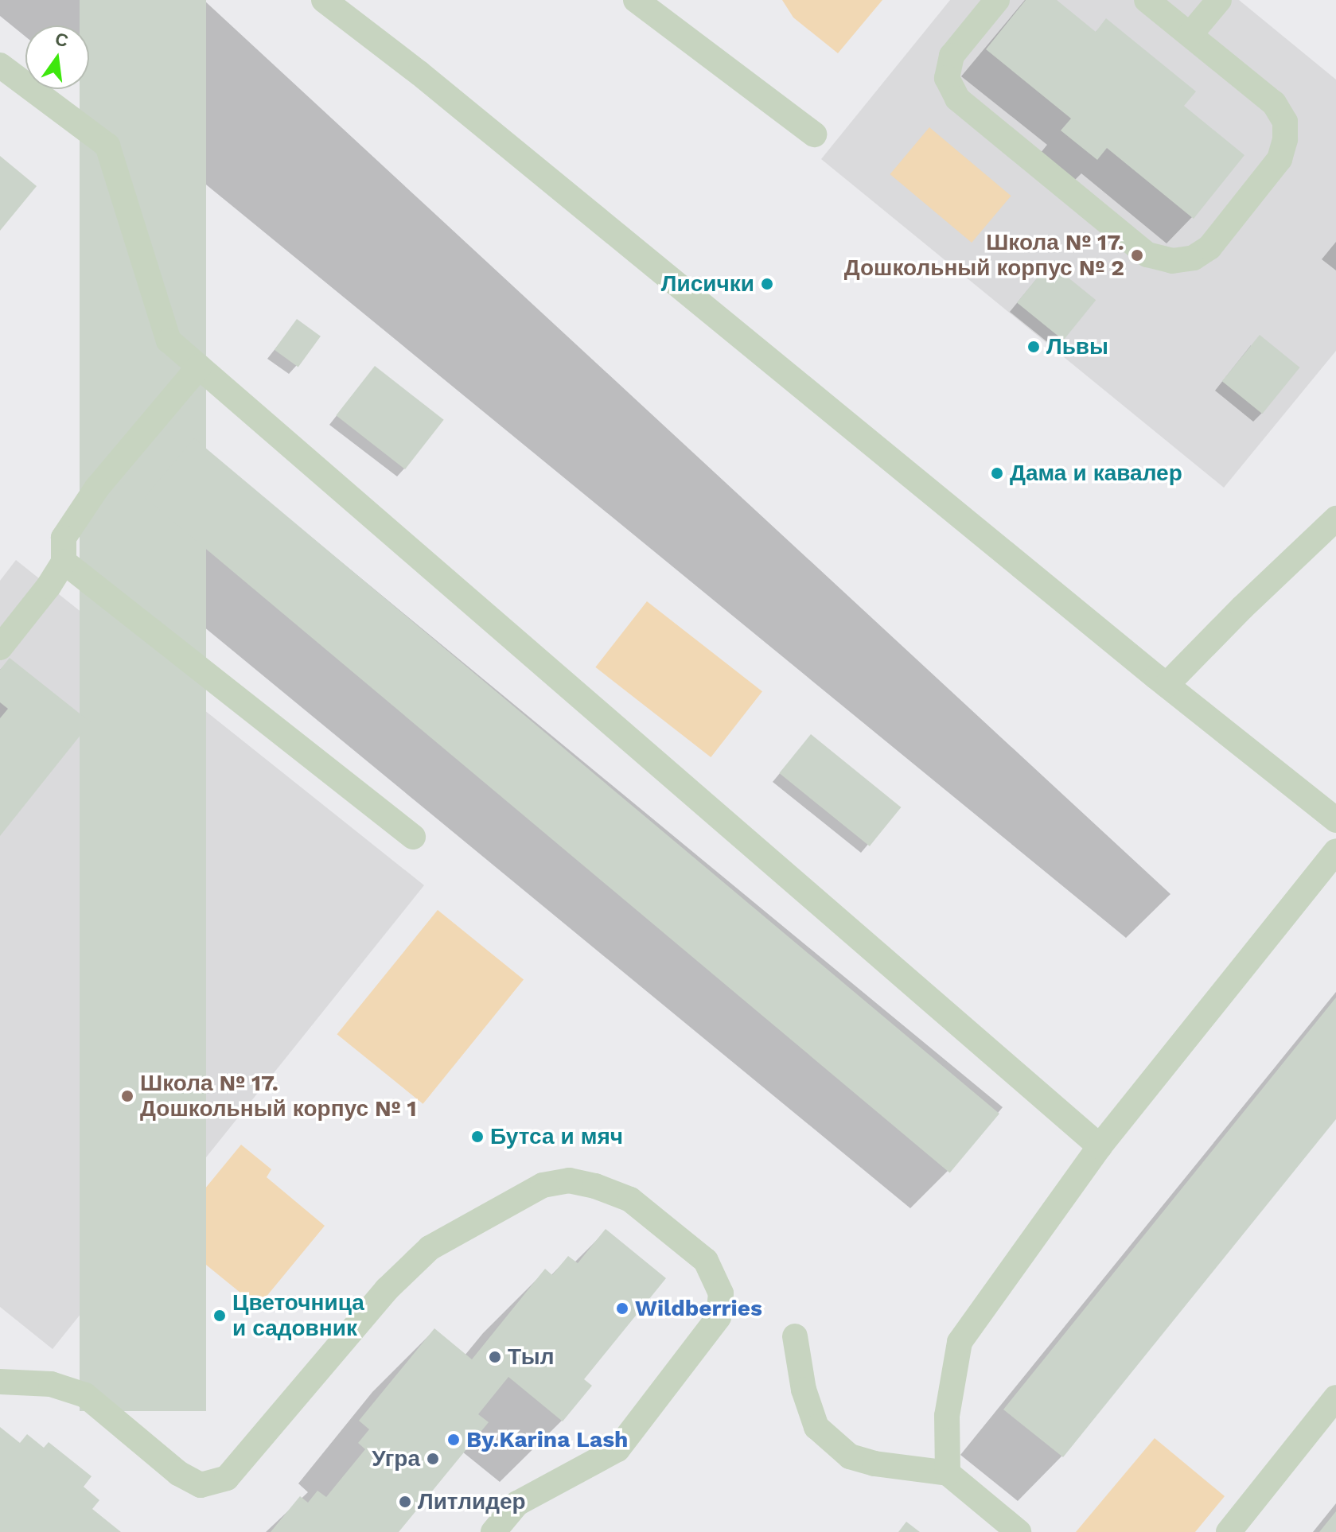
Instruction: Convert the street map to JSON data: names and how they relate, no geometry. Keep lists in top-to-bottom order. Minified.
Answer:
{"places":["Школа № 17. Дошкольный корпус № 2","Лисички","Львы","Дама и кавалер","Школа № 17. Дошкольный корпус № 1","Бутса и мяч","Wildberries","Цветочница и садовник","Тыл","By.Karina Lash","Угра","Литлидер"],"north":"top"}
